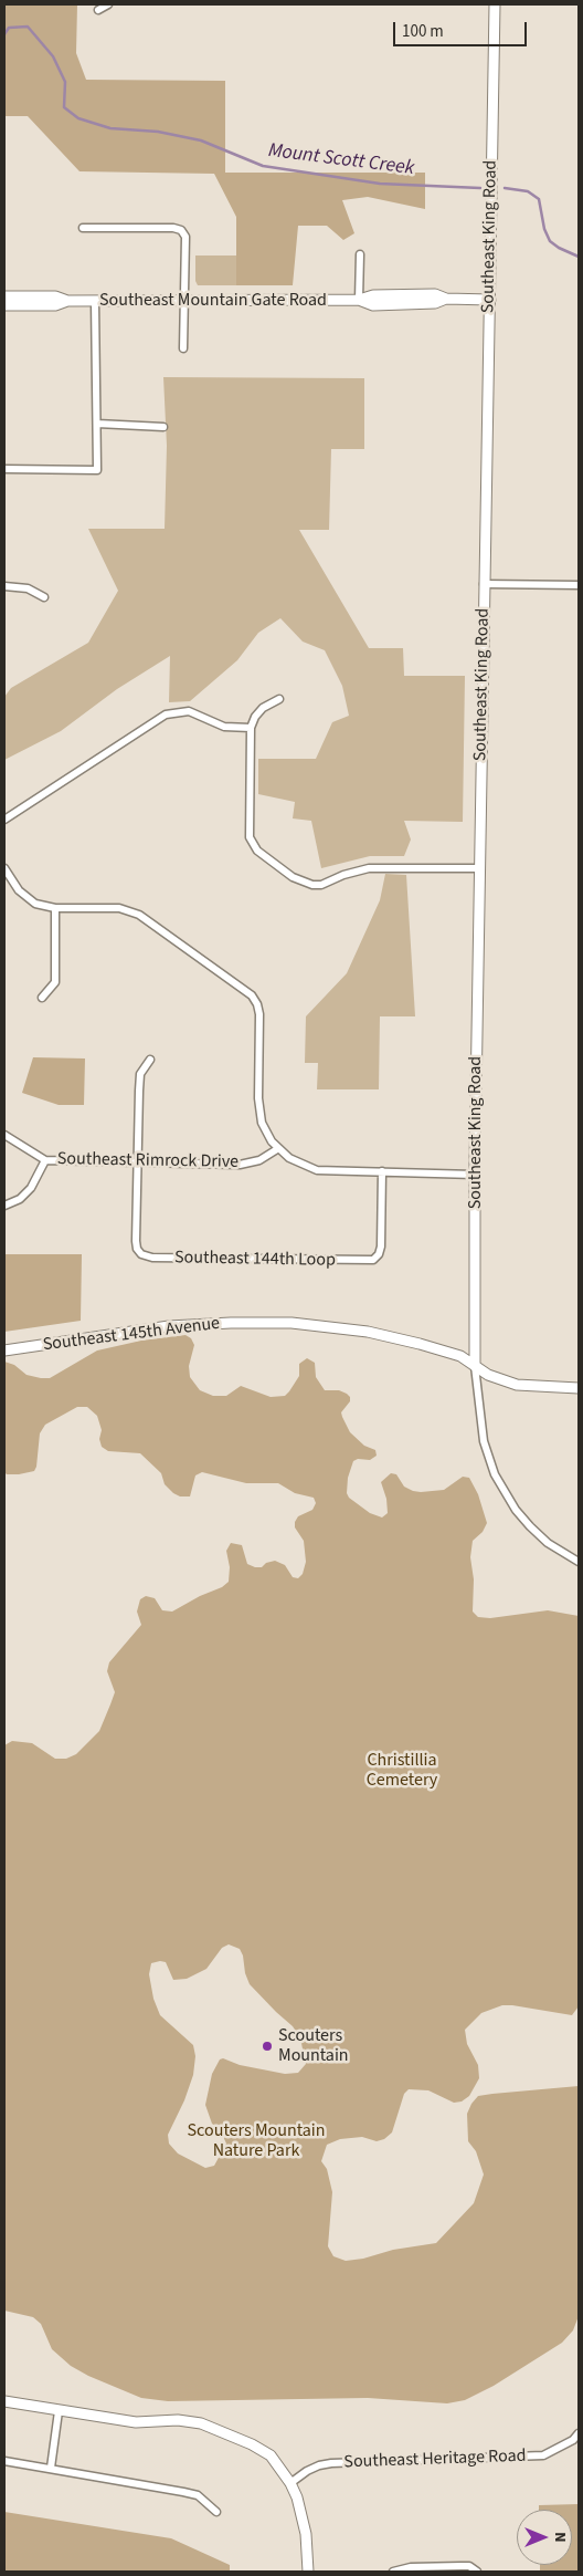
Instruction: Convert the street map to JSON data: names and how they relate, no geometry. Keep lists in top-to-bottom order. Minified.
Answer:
{"streets":{"main road":["Southeast King Road","Southeast Mountain Gate Road","Southeast 145th Avenue"],"street":["Southeast Rimrock Drive","Southeast 144th Loop","Southeast Heritage Road"]},"crossings":[["Southeast King Road","Southeast Mountain Gate Road"],["Southeast King Road","Southeast 145th Avenue"],["Southeast Rimrock Drive","Southeast 144th Loop"]],"water":["Mount Scott Creek"],"parks":["Christillia Cemetery","Scouters Mountain Nature Park"],"places":["Scouters Mountain"],"scale_bar":"100 m","north":"right"}
